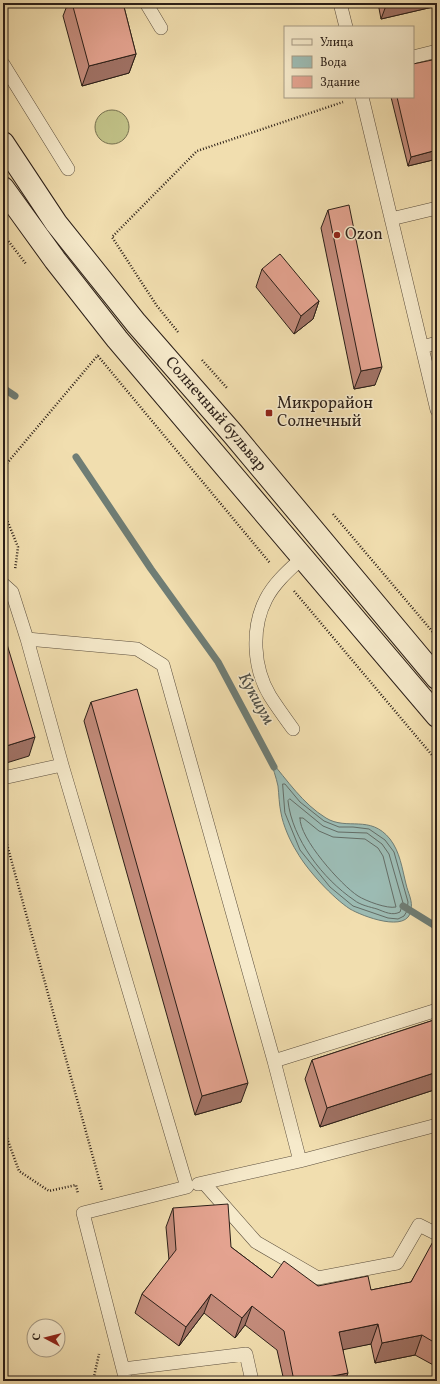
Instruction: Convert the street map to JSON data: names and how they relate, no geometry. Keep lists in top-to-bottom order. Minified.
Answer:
{"streets":{"street":["Солнечный бульвар"]},"water":["Кукшум"],"places":{"other":["Ozon"],"transit":["Микрорайон Солнечный"]},"legend":["Улица","Вода","Здание"],"north":"left"}
